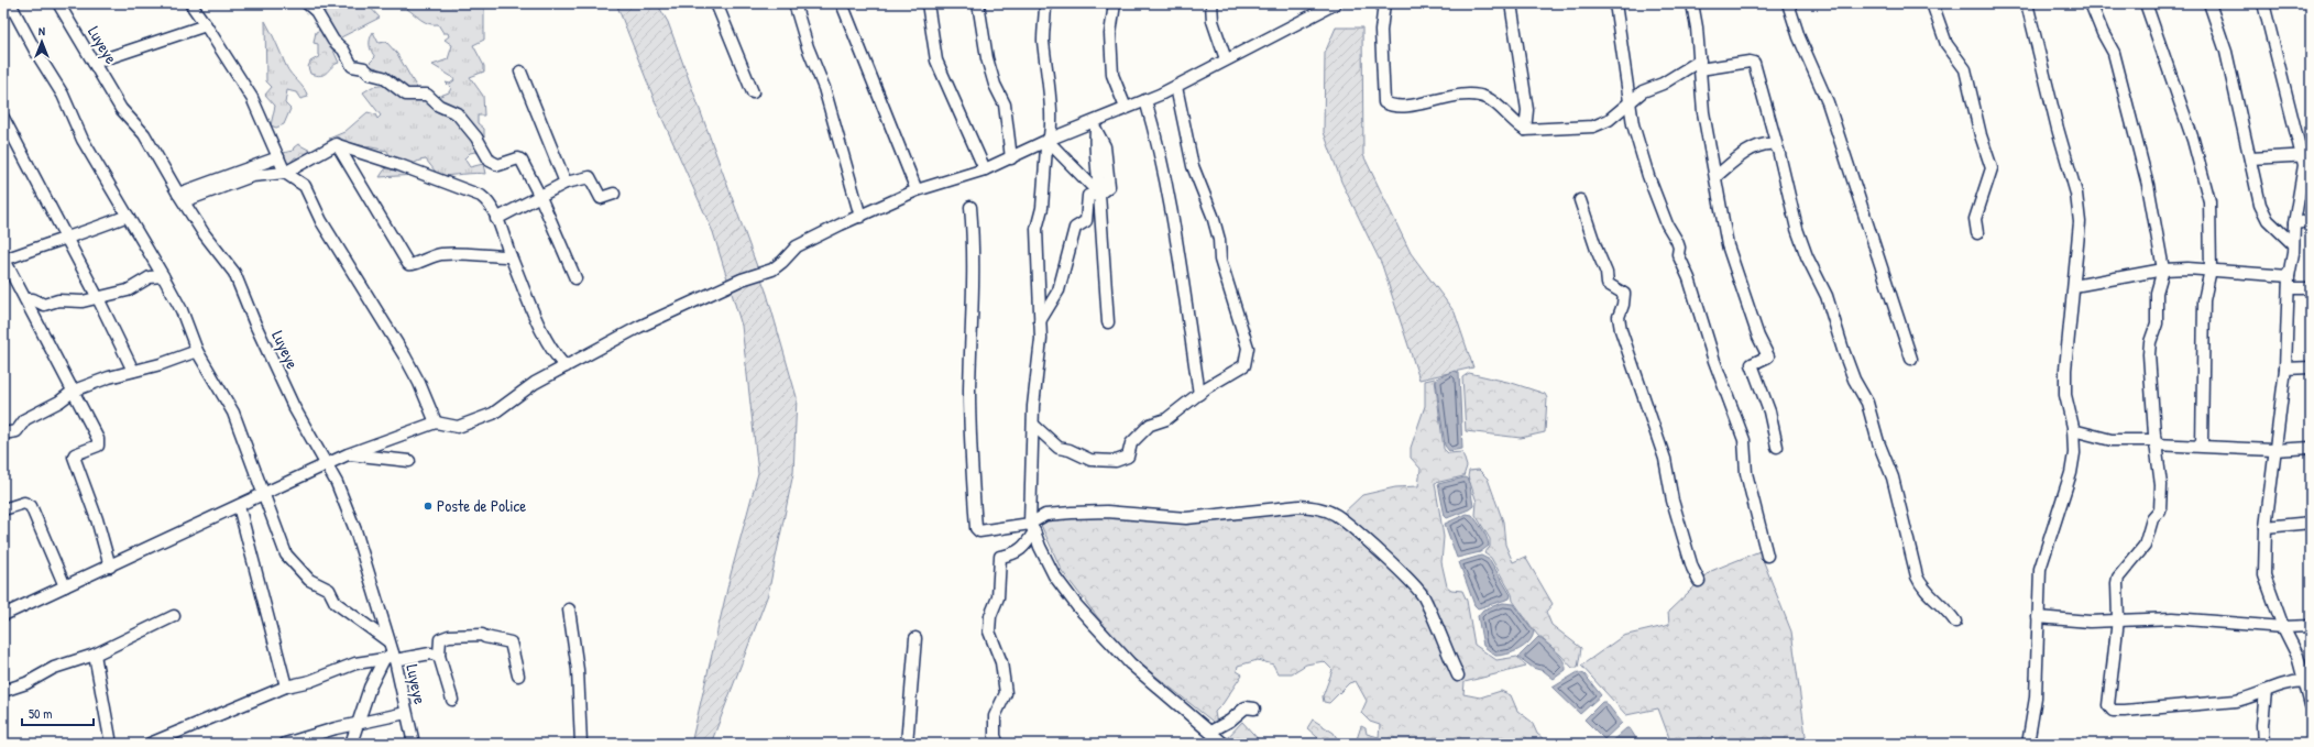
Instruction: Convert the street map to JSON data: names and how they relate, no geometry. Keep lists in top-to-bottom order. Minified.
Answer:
{"streets":{"street":["Luyeye"]},"places":["Poste de Police"],"scale_bar":"50 m","north":"top"}
